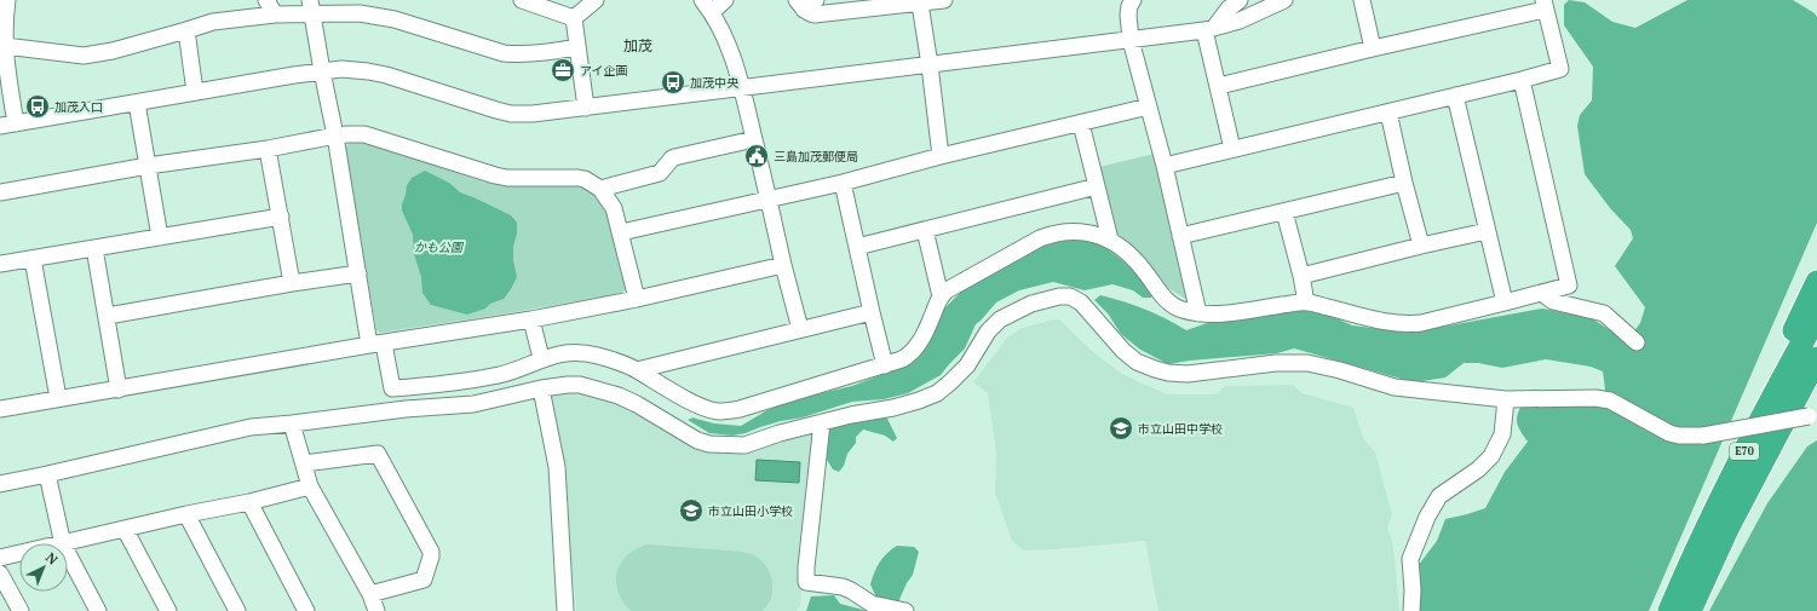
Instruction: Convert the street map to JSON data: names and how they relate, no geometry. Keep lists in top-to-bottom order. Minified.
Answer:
{"streets":{"highway":["E70"]},"districts":["加茂"],"parks":["かも公園"],"places":{"office":["アイ企画"],"bus stop":["加茂中央","加茂入口"],"public building":["三島加茂郵便局"],"school or university":["市立山田中学校","市立山田小学校"]},"north":"top right"}
